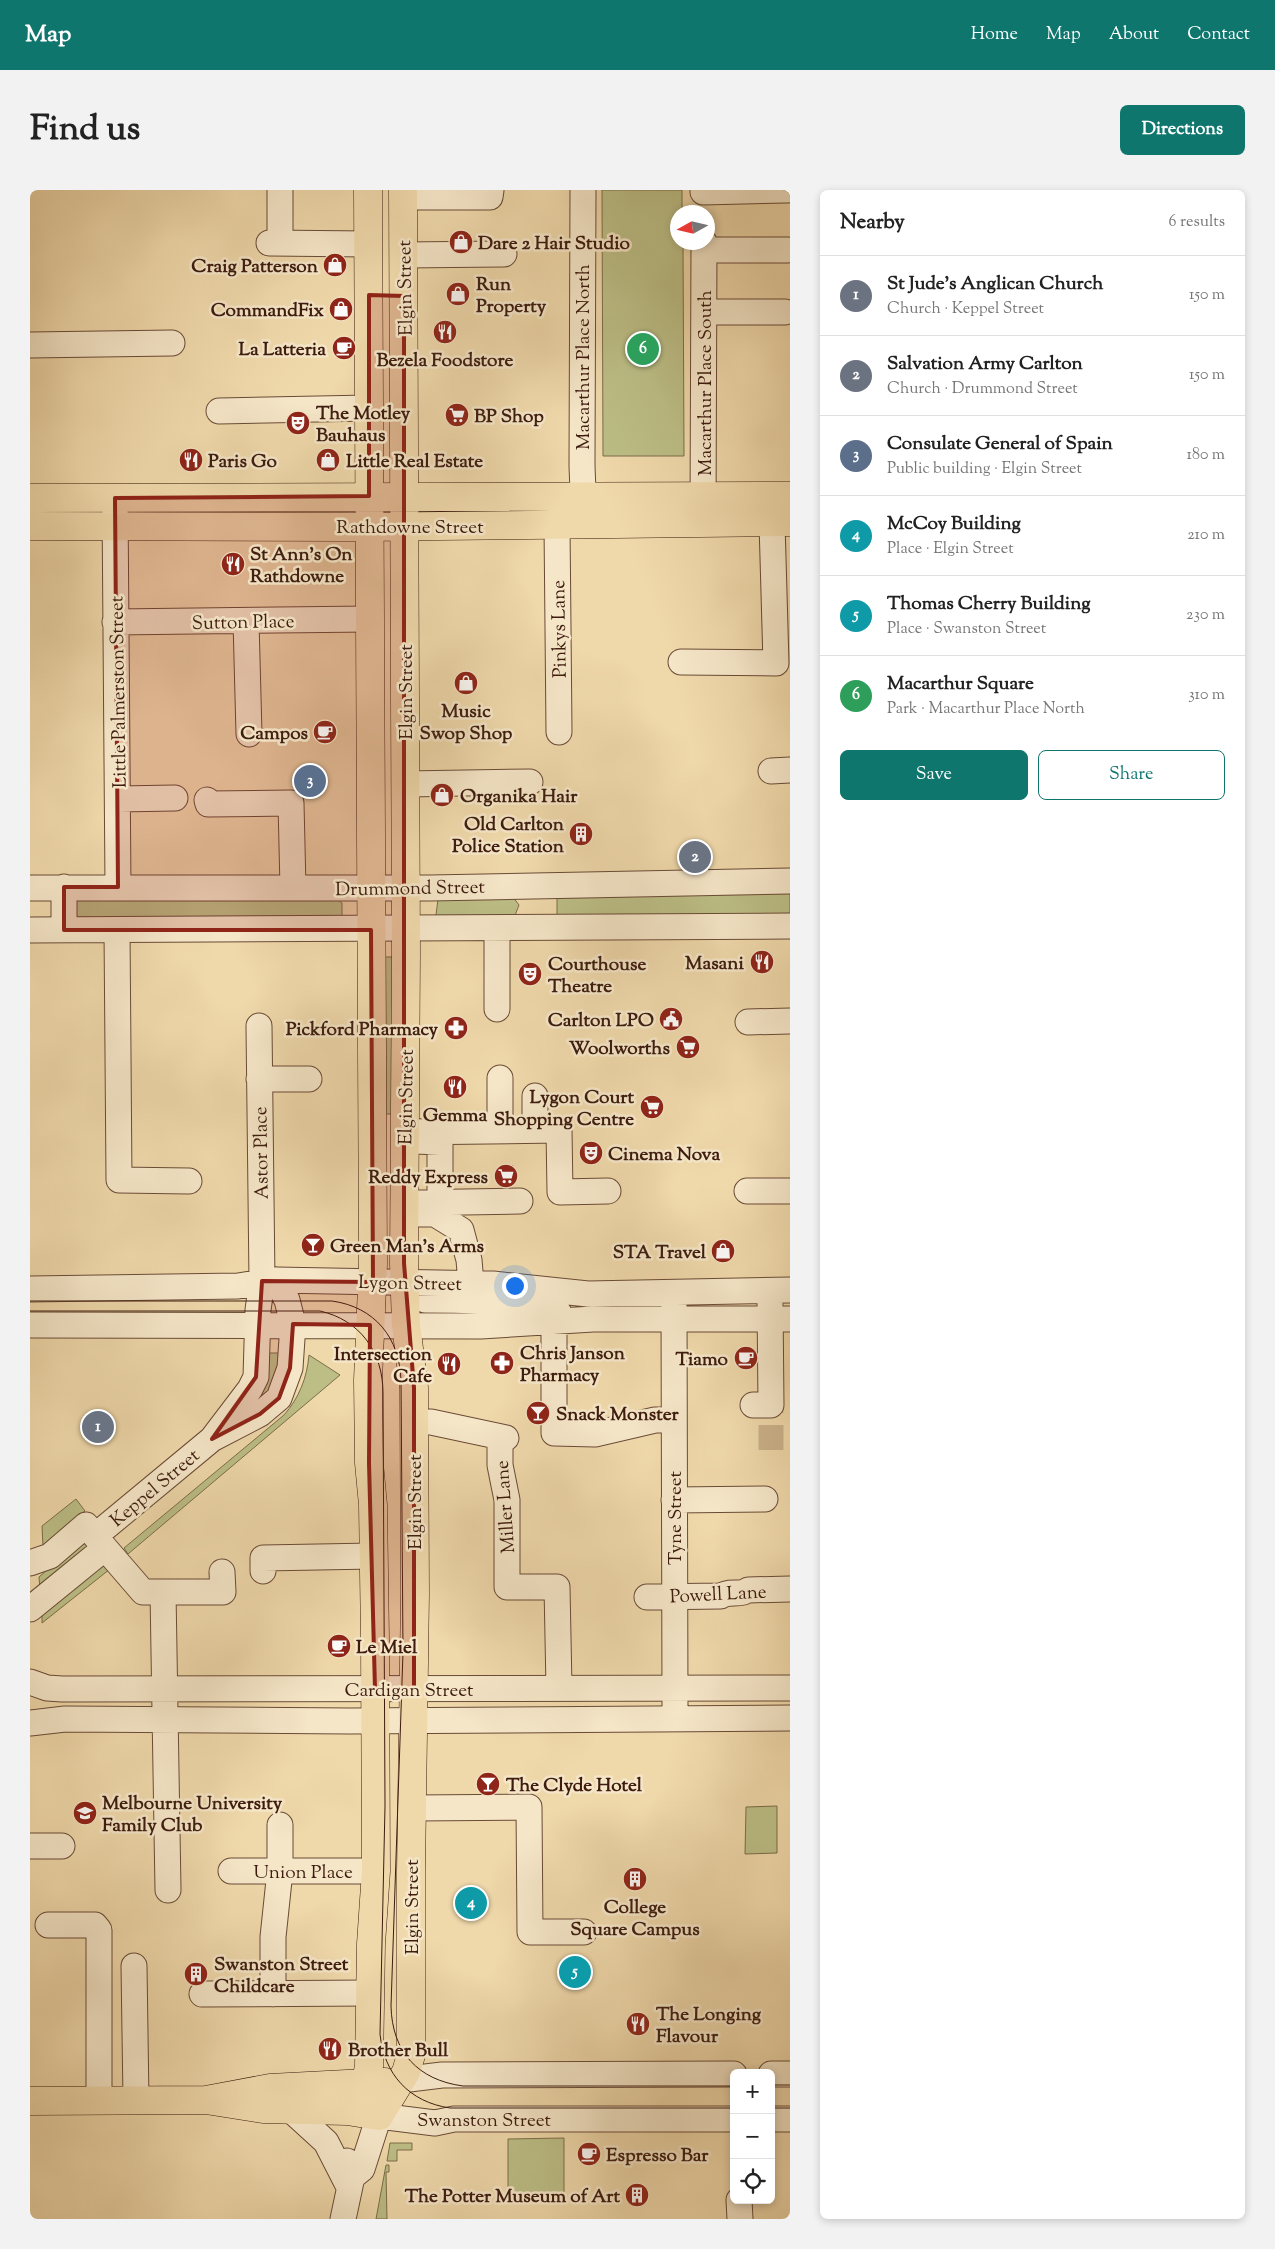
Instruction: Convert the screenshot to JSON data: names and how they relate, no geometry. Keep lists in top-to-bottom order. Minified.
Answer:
{"streets":{"main road":["Elgin Street","Rathdowne Street","Swanston Street"],"street":["Macarthur Place North","Macarthur Place South","Sutton Place","Pinkys Lane","Little Palmerston Street","Drummond Street","Astor Place","Lygon Street","Keppel Street","Miller Lane","Tyne Street","Powell Lane","Cardigan Street","Union Place"]},"crossings":[["Elgin Street","Rathdowne Street"],["Elgin Street","Sutton Place"],["Elgin Street","Drummond Street"],["Elgin Street","Lygon Street"],["Elgin Street","Miller Lane"],["Elgin Street","Cardigan Street"],["Elgin Street","Union Place"],["Elgin Street","Swanston Street"],["Macarthur Place North","Rathdowne Street"],["Macarthur Place South","Rathdowne Street"],["Rathdowne Street","Pinkys Lane"],["Rathdowne Street","Little Palmerston Street"],["Sutton Place","Little Palmerston Street"],["Little Palmerston Street","Drummond Street"],["Astor Place","Lygon Street"],["Astor Place","Keppel Street"],["Lygon Street","Keppel Street"],["Lygon Street","Tyne Street"],["Miller Lane","Cardigan Street"],["Tyne Street","Powell Lane"],["Tyne Street","Cardigan Street"]],"places":{"shop":["Dare 2 Hair Studio","Craig Patterson","Run Property","CommandFix","Little Real Estate","Music Swop Shop","Organika Hair","STA Travel"],"restaurant":["Bezela Foodstore","Paris Go","St Ann's On Rathdowne","Masani","Gemma","Intersection Cafe","The Longing Flavour","Brother Bull"],"cafe":["La Latteria","Campos","Tiamo","Le Miel","Espresso Bar"],"supermarket":["BP Shop","Woolworths","Lygon Court Shopping Centre","Reddy Express"],"theatre":["The Motley Bauhaus","Courthouse Theatre","Cinema Nova"],"building":["Old Carlton Police Station","College Square Campus","Swanston Street Childcare","The Potter Museum of Art"],"public building":["Carlton LPO"],"pharmacy":["Pickford Pharmacy","Chris Janson Pharmacy"],"bar":["Green Man's Arms","Snack Monster","The Clyde Hotel"],"school or university":["Melbourne University Family Club"]},"north":"left","page":{"header":"Map","nav":["Home","Map","About","Contact"],"title":"Find us","buttons":["Directions",["Save","Share"]],"heading":["Nearby","6 results"],"list":[{"mark":"1","name":"St Jude's Anglican Church","note":"Church · Keppel Street","value":"150 m"},{"mark":"2","name":"Salvation Army Carlton","note":"Church · Drummond Street","value":"150 m"},{"mark":"3","name":"Consulate General of Spain","note":"Public building · Elgin Street","value":"180 m"},{"mark":"4","name":"McCoy Building","note":"Place · Elgin Street","value":"210 m"},{"mark":"5","name":"Thomas Cherry Building","note":"Place · Swanston Street","value":"230 m"},{"mark":"6","name":"Macarthur Square","note":"Park · Macarthur Place North","value":"310 m"}],"pins":["6","3","2","1","4","5"],"map_buttons":["+","−"]}}
